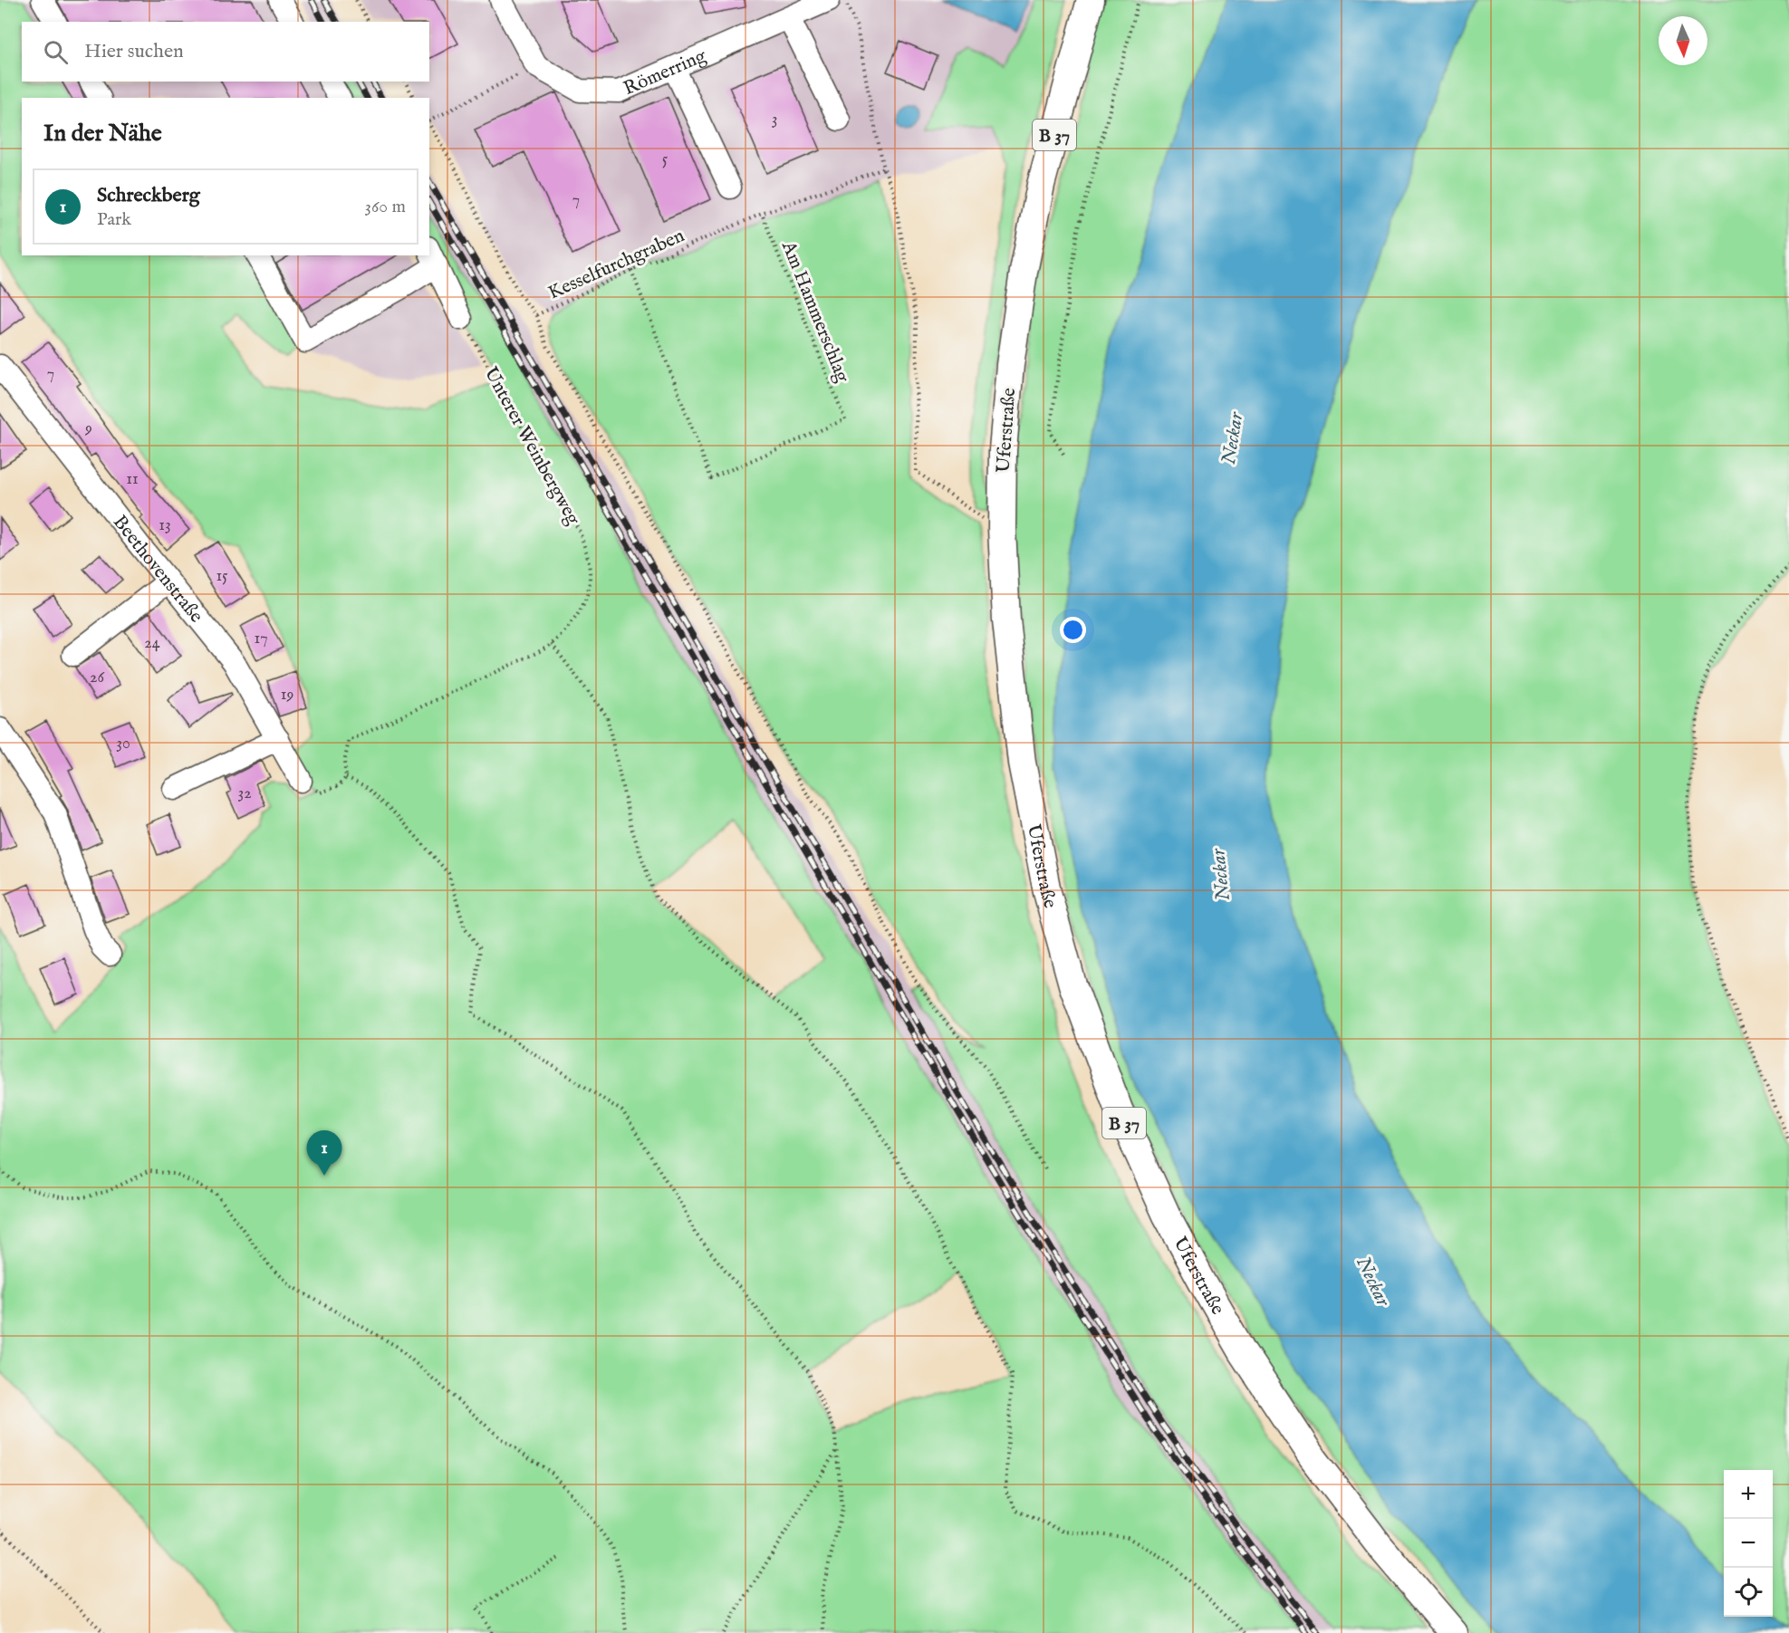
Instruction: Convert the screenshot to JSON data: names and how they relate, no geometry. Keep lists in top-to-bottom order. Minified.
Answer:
{"streets":{"main road":["B 37","Uferstraße"],"street":["Römerring","Beethovenstraße"],"path":["Kesselfurchgraben","Am Hammerschlag","Unterer Weinbergweg"]},"crossings":[["Kesselfurchgraben","Am Hammerschlag"]],"water":["Neckar"],"house_numbers":["3","5","7","7","9","11","13","15","17","24","26","19","30","32"],"north":"bottom","page":{"search":"Hier suchen","heading":"In der Nähe","list":[{"mark":"1","name":"Schreckberg","note":"Park","value":"360 m"}],"pins":"1","map_buttons":["+","−"]}}
